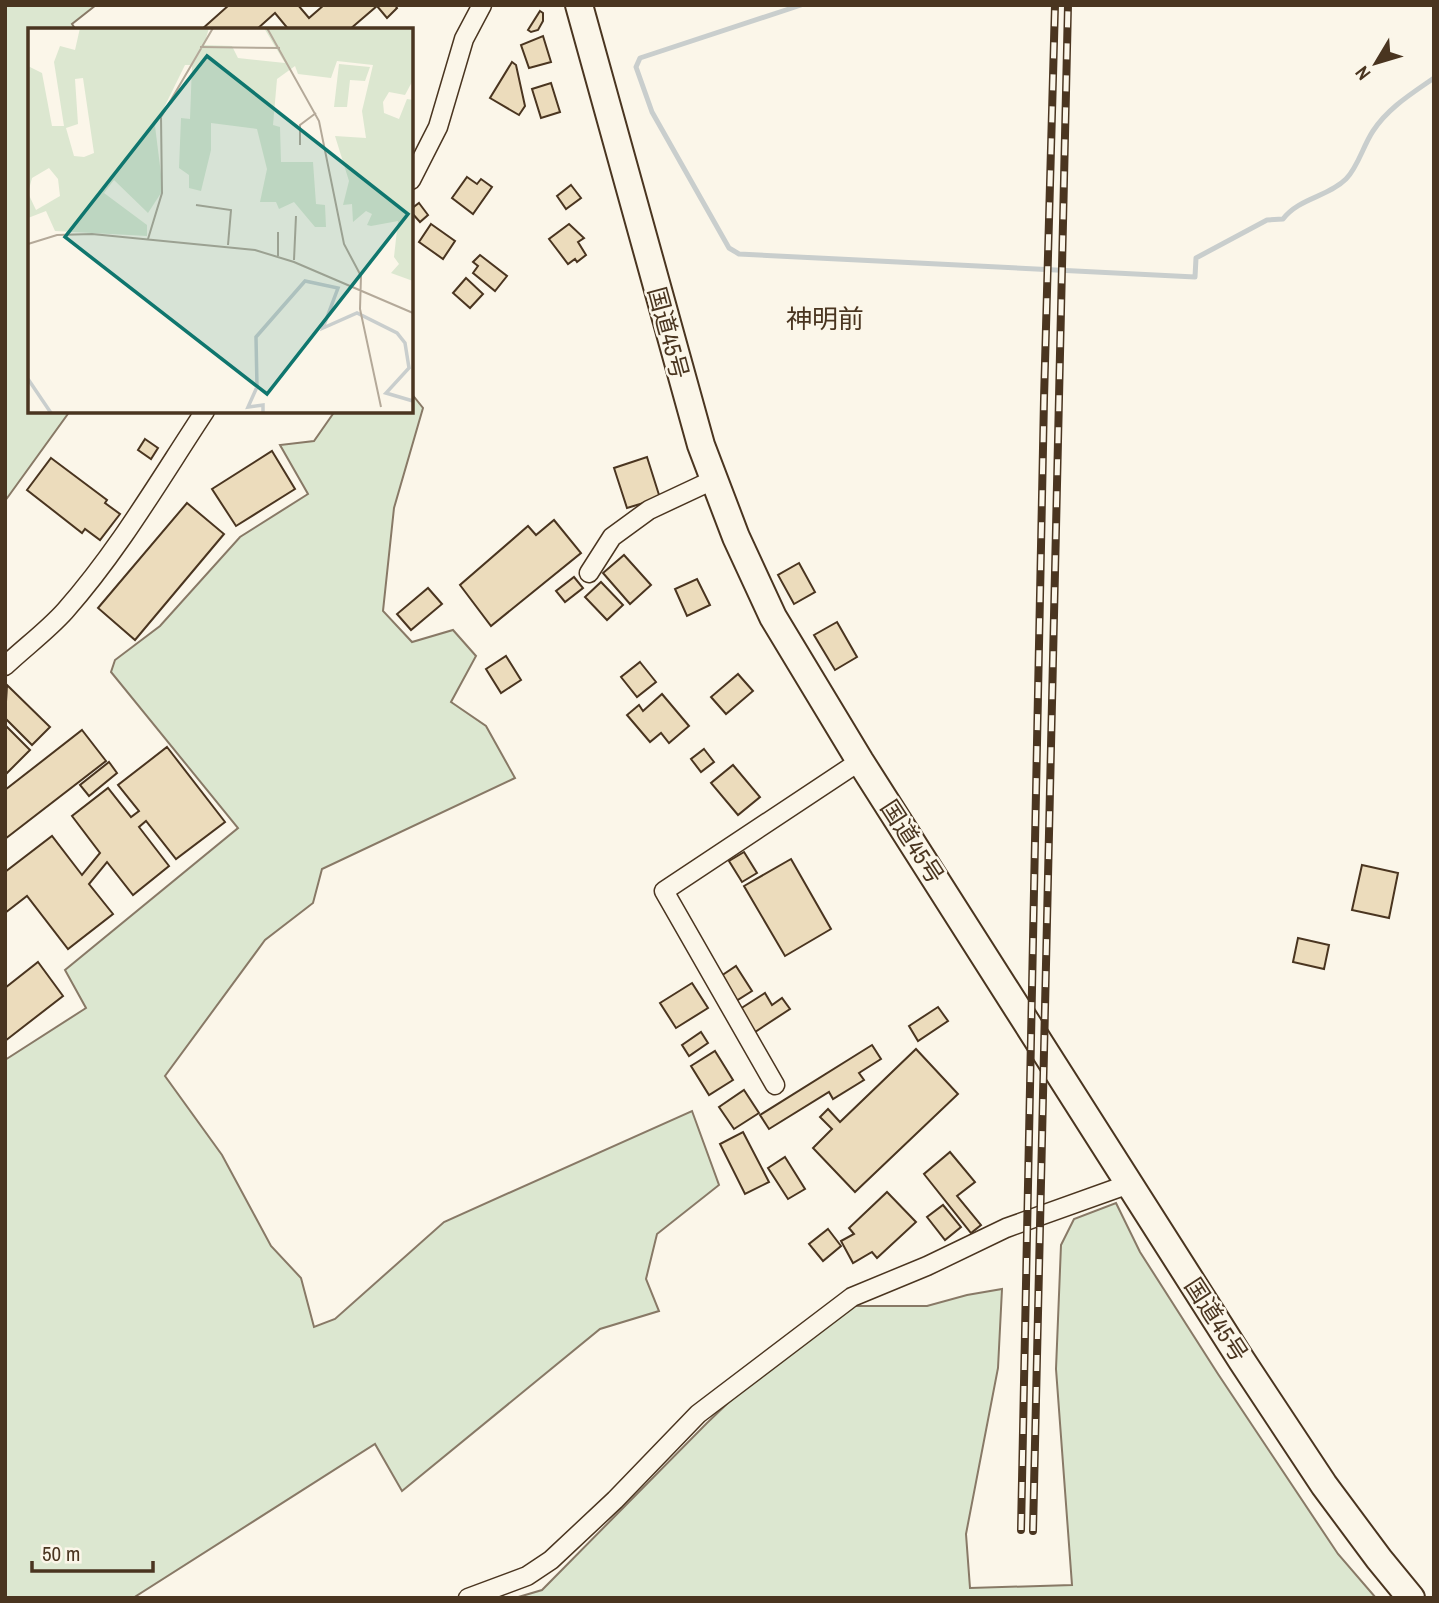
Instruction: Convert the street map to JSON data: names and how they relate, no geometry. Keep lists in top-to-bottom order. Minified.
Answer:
{"streets":{"highway":["国道45号"]},"districts":["神明前"],"scale_bar":"50 m","north":"bottom left"}
